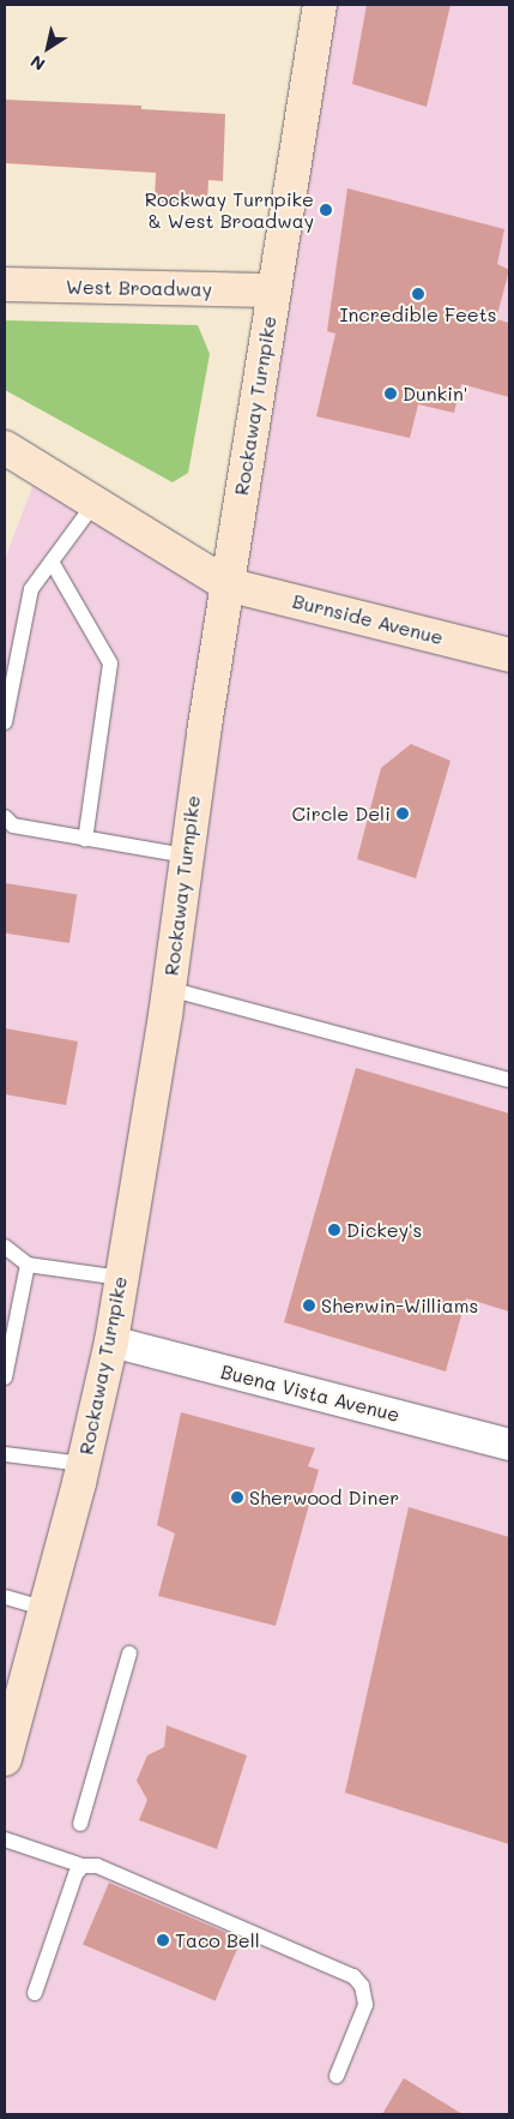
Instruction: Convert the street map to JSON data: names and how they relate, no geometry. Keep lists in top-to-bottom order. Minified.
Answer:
{"streets":{"main road":["West Broadway","Rockaway Turnpike","Burnside Avenue"],"street":["Buena Vista Avenue"]},"crossings":[["West Broadway","Rockaway Turnpike"],["Rockaway Turnpike","Burnside Avenue"],["Rockaway Turnpike","Buena Vista Avenue"]],"places":["Rockway Turnpike & West Broadway","Incredible Feets","Dunkin'","Circle Deli","Dickey's","Sherwin-Williams","Sherwood Diner","Taco Bell"],"north":"bottom left"}
